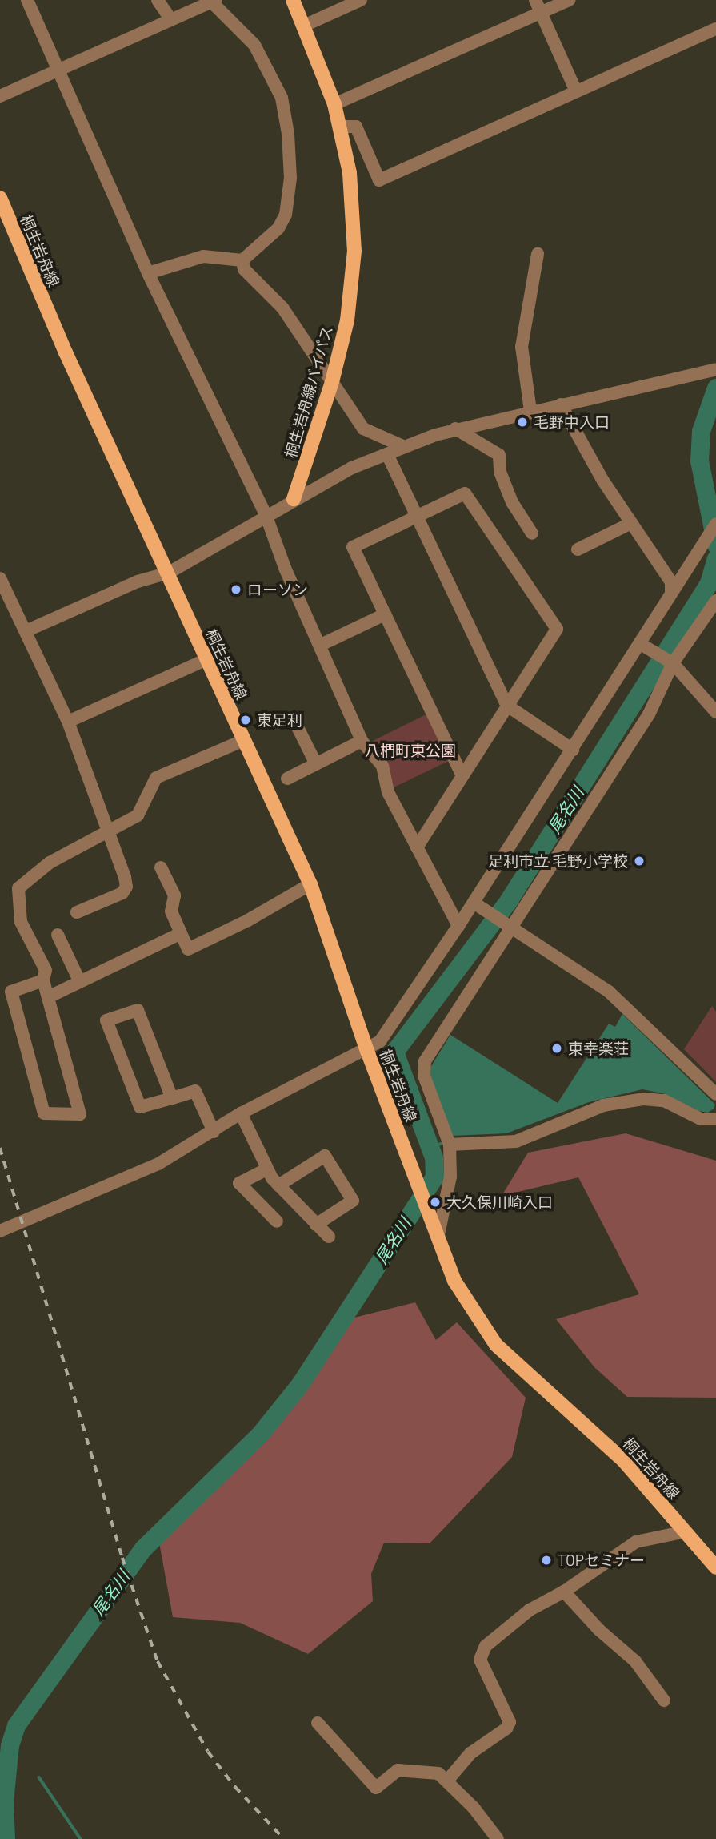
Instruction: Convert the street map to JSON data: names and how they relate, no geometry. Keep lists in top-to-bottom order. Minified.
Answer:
{"streets":{"main road":["桐生岩舟線","桐生岩舟線バイパス"]},"water":["尾名川"],"parks":["八椚町東公園"],"places":["毛野中入口","ローソン","東足利","足利市立 毛野小学校","東幸楽荘","大久保川崎入口","TOPセミナー"]}
